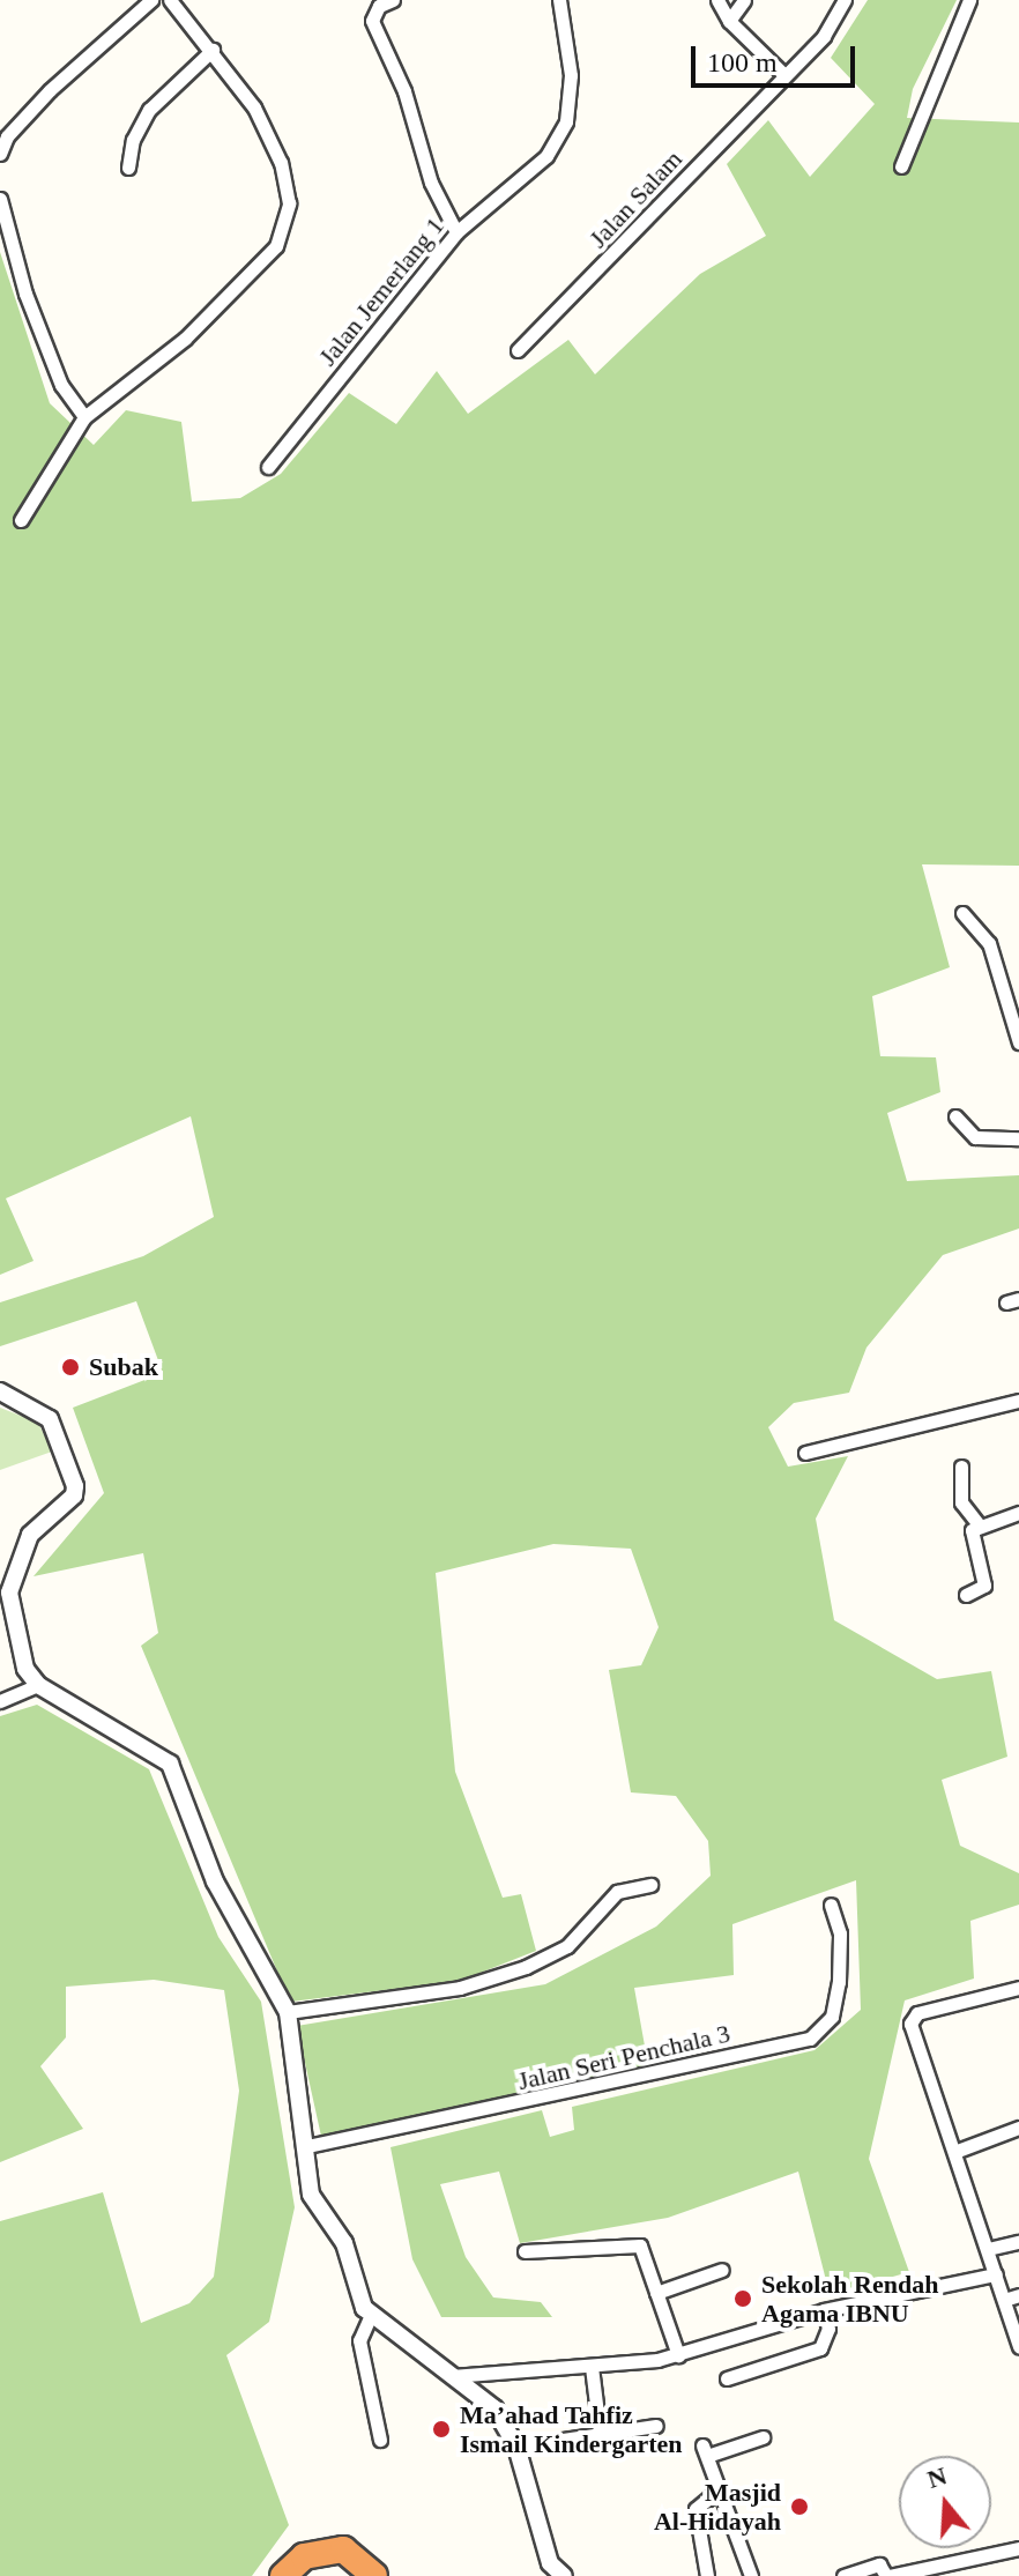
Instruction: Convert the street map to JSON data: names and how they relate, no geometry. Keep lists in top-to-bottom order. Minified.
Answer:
{"streets":{"street":["Jalan Salam","Jalan Jemerlang 1","Jalan Seri Penchala 3"]},"places":["Subak","Sekolah Rendah Agama IBNU","Ma’ahad Tahfiz Ismail Kindergarten","Masjid Al-Hidayah"],"scale_bar":"100 m","north":"top"}
